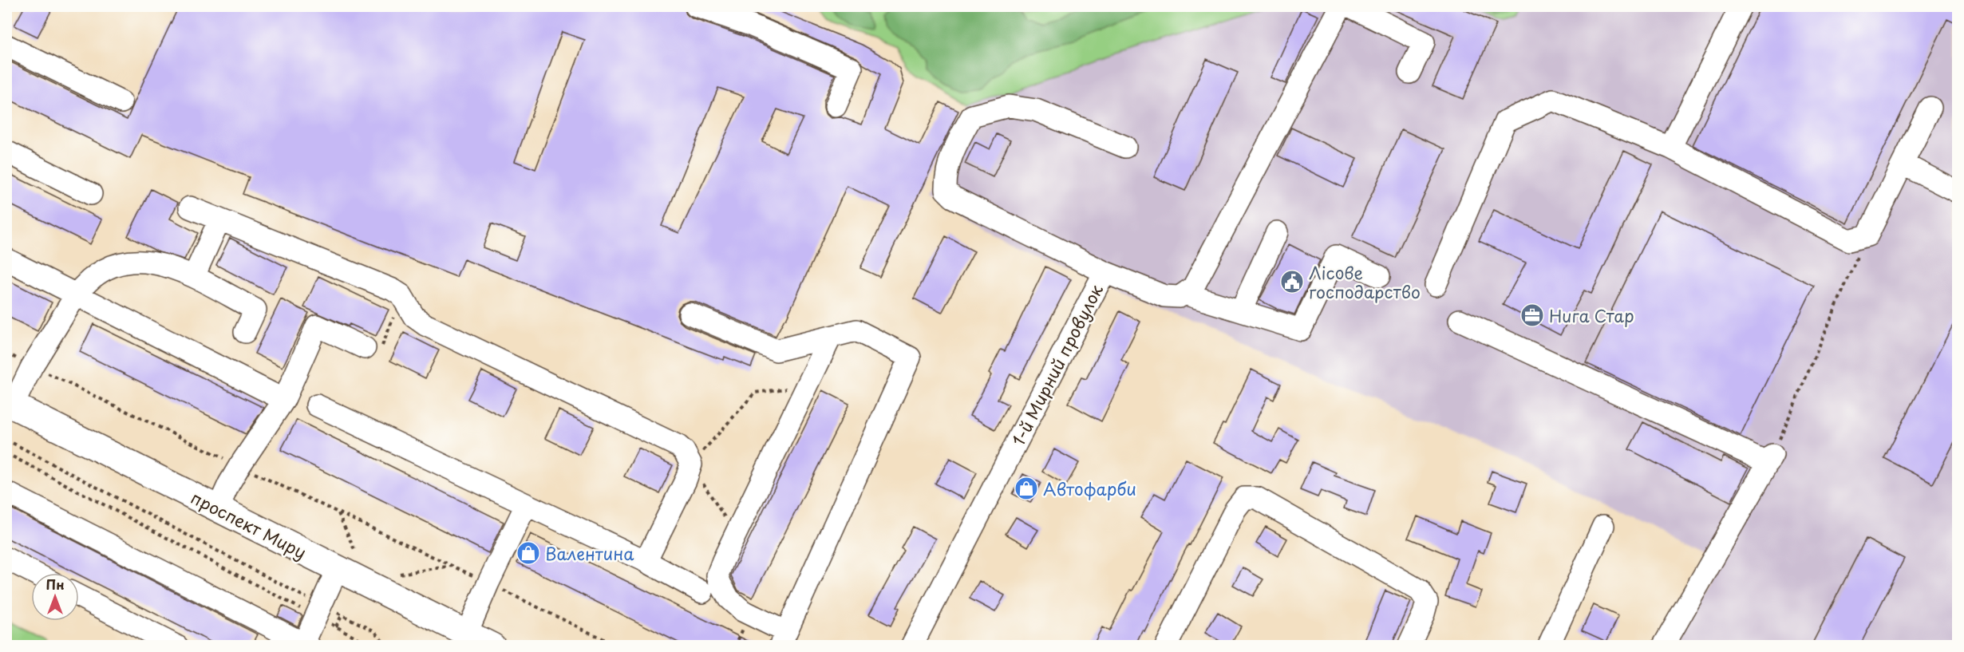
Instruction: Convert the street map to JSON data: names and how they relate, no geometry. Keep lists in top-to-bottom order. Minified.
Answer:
{"streets":{"main road":["проспект Миру"],"street":["1-й Мирний провулок"]},"places":{"public building":["Лісове господарство"],"office":["Нига Стар"],"shop":["Автофарби","Валентина"]},"north":"top"}
